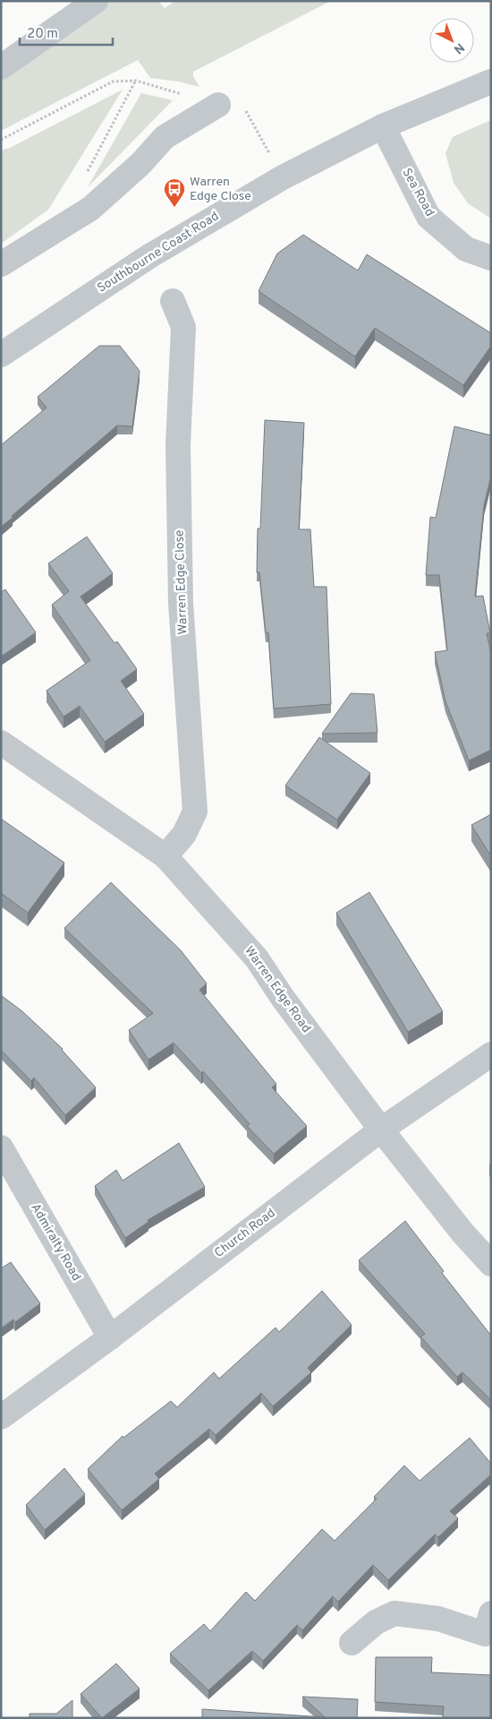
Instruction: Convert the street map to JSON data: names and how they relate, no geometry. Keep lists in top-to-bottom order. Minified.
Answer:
{"streets":{"street":["Sea Road","Southbourne Coast Road","Warren Edge Close","Warren Edge Road","Church Road","Admiralty Road"]},"crossings":[["Sea Road","Southbourne Coast Road"],["Warren Edge Close","Warren Edge Road"],["Warren Edge Road","Church Road"],["Church Road","Admiralty Road"]],"places":{"bus stop":["Warren Edge Close"]},"scale_bar":"20 m","north":"bottom right"}
